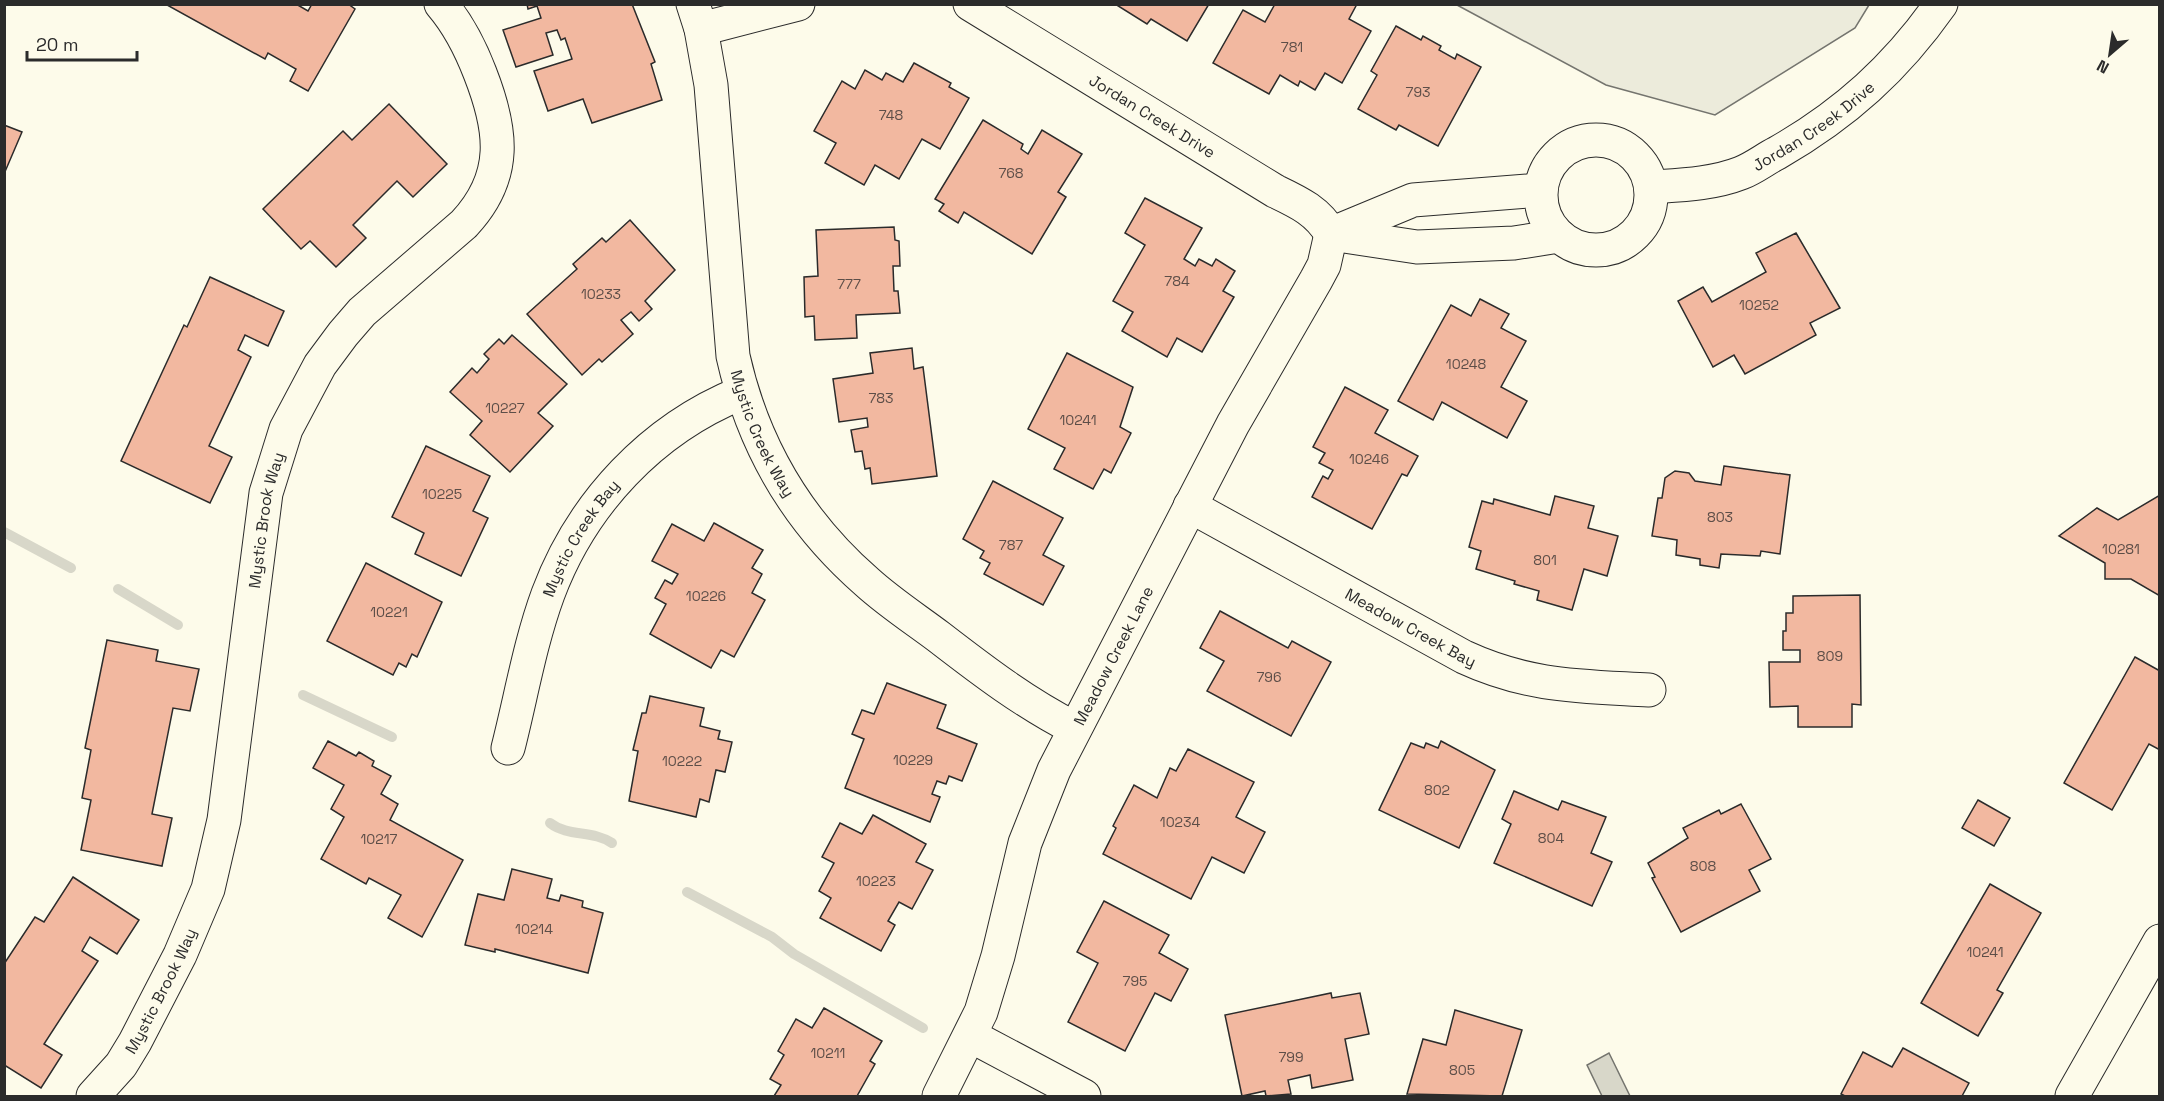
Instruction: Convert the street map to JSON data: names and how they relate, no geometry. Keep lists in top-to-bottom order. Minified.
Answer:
{"streets":{"street":["Jordan Creek Drive","Mystic Creek Way","Mystic Brook Way","Mystic Creek Bay","Meadow Creek Bay","Meadow Creek Lane"]},"crossings":[["Jordan Creek Drive","Meadow Creek Lane"],["Mystic Creek Way","Mystic Creek Bay"],["Mystic Creek Way","Meadow Creek Lane"],["Meadow Creek Bay","Meadow Creek Lane"]],"house_numbers":["781","793","748","768","784","777","10233","10252","10248","783","10227","10241","10246","10225","803","787","10281","801","10226","10221","809","796","10229","10222","802","10234","804","10217","808","10223","10214","10241","795","10211","799","805"],"scale_bar":"20 m","north":"bottom left"}
